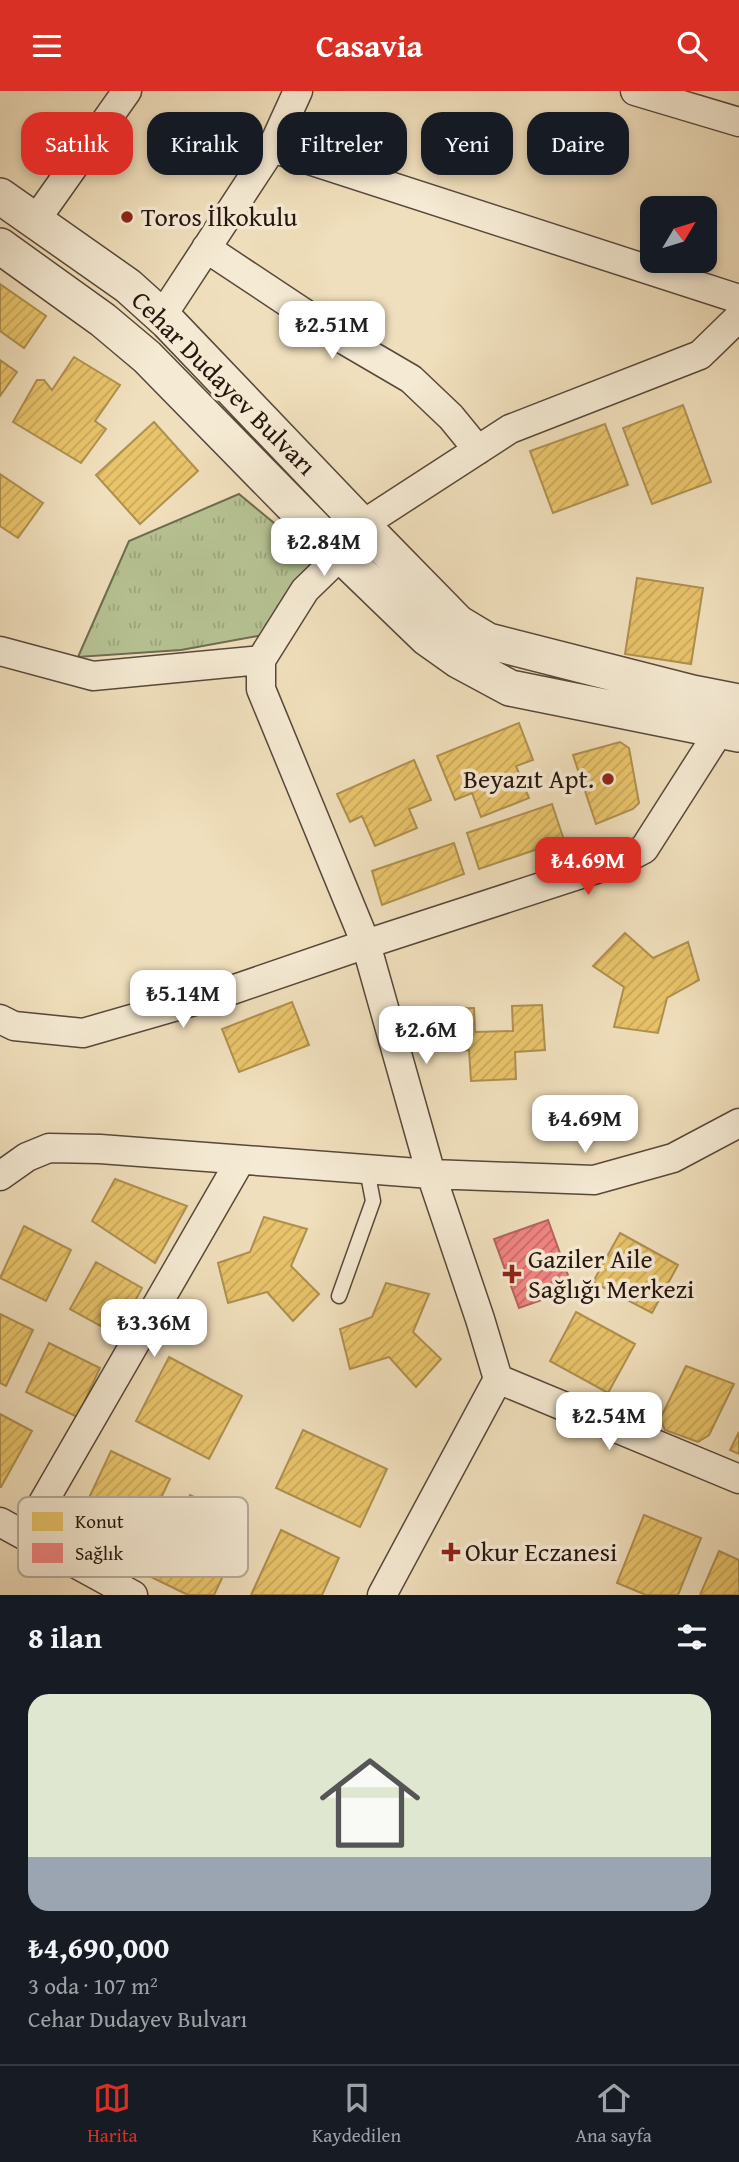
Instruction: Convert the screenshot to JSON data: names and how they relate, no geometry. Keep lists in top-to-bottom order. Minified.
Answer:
{"streets":{"street":["Cehar Dudayev Bulvarı"]},"places":{"other":["Toros İlkokulu","Beyazıt Apt."],"health":["Gaziler Aile Sağlığı Merkezi","Okur Eczanesi"]},"legend":["Konut","Sağlık"],"north":"top right","page":{"header":"Casavia","chip":["Satılık","Kiralık","Filtreler","Yeni","Daire"],"price":["₺2.51M","₺2.84M","₺4.69M","₺5.14M","₺2.6M","₺4.69M","₺3.36M","₺2.54M"],"heading":"8 ilan","list":[{"name":"₺4,690,000","note":"3 oda · 107 m² · Cehar Dudayev Bulvarı"}],"tabs":["Harita","Kaydedilen","Ana sayfa"]}}
